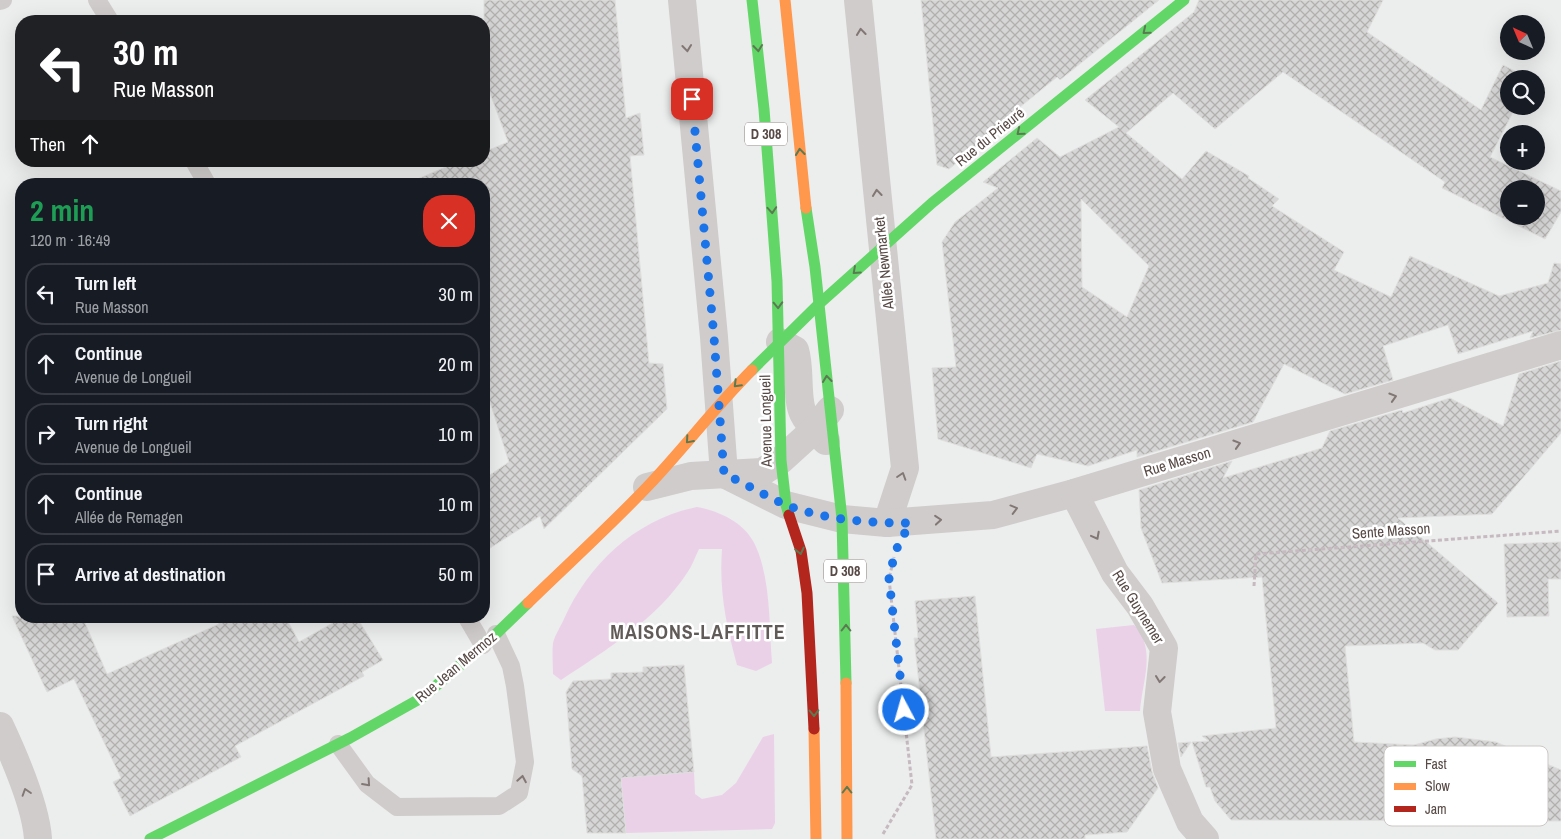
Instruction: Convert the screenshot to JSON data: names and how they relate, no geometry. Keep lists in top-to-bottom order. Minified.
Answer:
{"streets":{"main road":["D 308","Rue du Prieuré","Avenue Longueil","Rue Jean Mermoz"],"street":["Allée Newmarket","Rue Masson","Rue Guynemer"],"path":["Sente Masson"]},"crossings":[["D 308","Rue du Prieuré"],["D 308","Rue Masson"],["D 308","Rue Jean Mermoz"],["Rue du Prieuré","Allée Newmarket"],["Rue du Prieuré","Rue Jean Mermoz"],["Allée Newmarket","Rue Masson"],["Avenue Longueil","Rue Masson"],["Avenue Longueil","Rue Jean Mermoz"],["Rue Masson","Rue Guynemer"],["Rue Masson","Rue Jean Mermoz"]],"one_way":["Rue du Prieuré","Rue Masson","Rue Guynemer"],"districts":["MAISONS-LAFFITTE"],"legend":["Fast","Slow","Jam"],"north":"top left","page":{"map_buttons":["+","−"],"turn":["30 m","Rue Masson"],"then":"Then","heading":["2 min","120 m · 16:49"],"list":[{"name":"Turn left","note":"Rue Masson","value":"30 m"},{"name":"Continue","note":"Avenue de Longueil","value":"20 m"},{"name":"Turn right","note":"Avenue de Longueil","value":"10 m"},{"name":"Continue","note":"Allée de Remagen","value":"10 m"},{"name":"Arrive at destination","value":"50 m"}]}}
